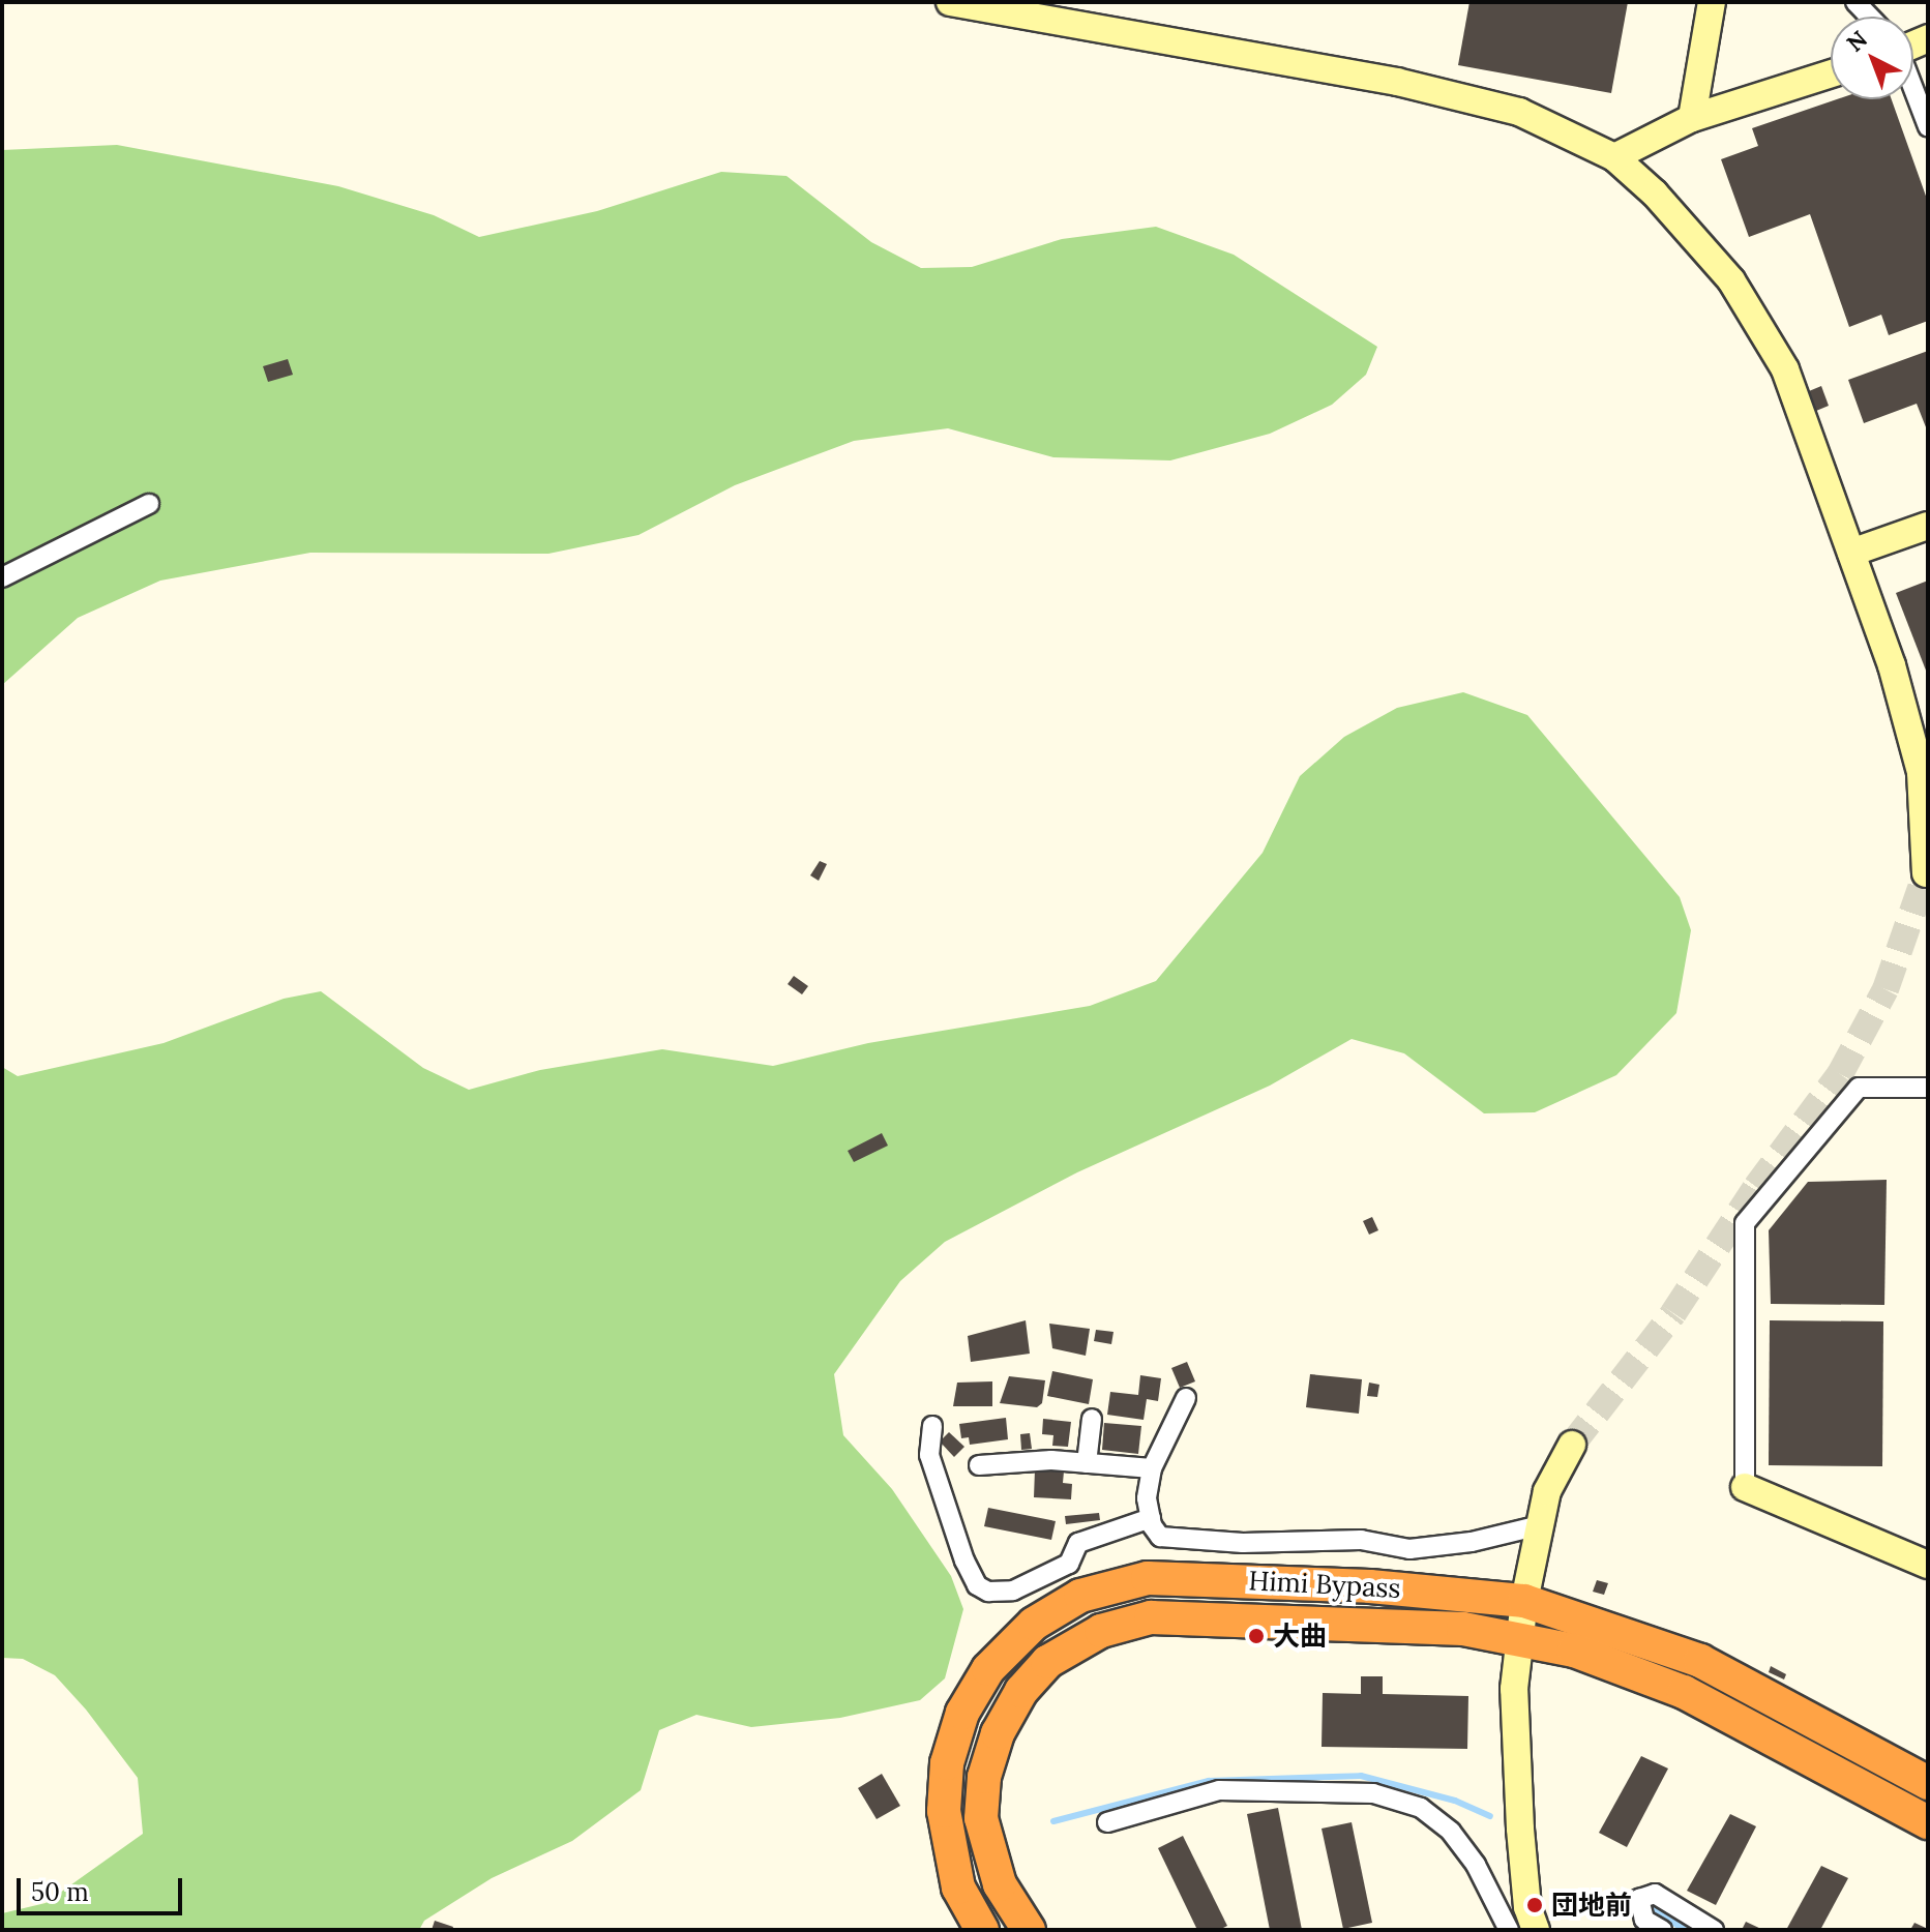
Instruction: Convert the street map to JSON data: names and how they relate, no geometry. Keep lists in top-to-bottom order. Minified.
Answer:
{"streets":{"highway":["Himi Bypass"]},"places":["大曲","団地前"],"scale_bar":"50 m","north":"top left"}
